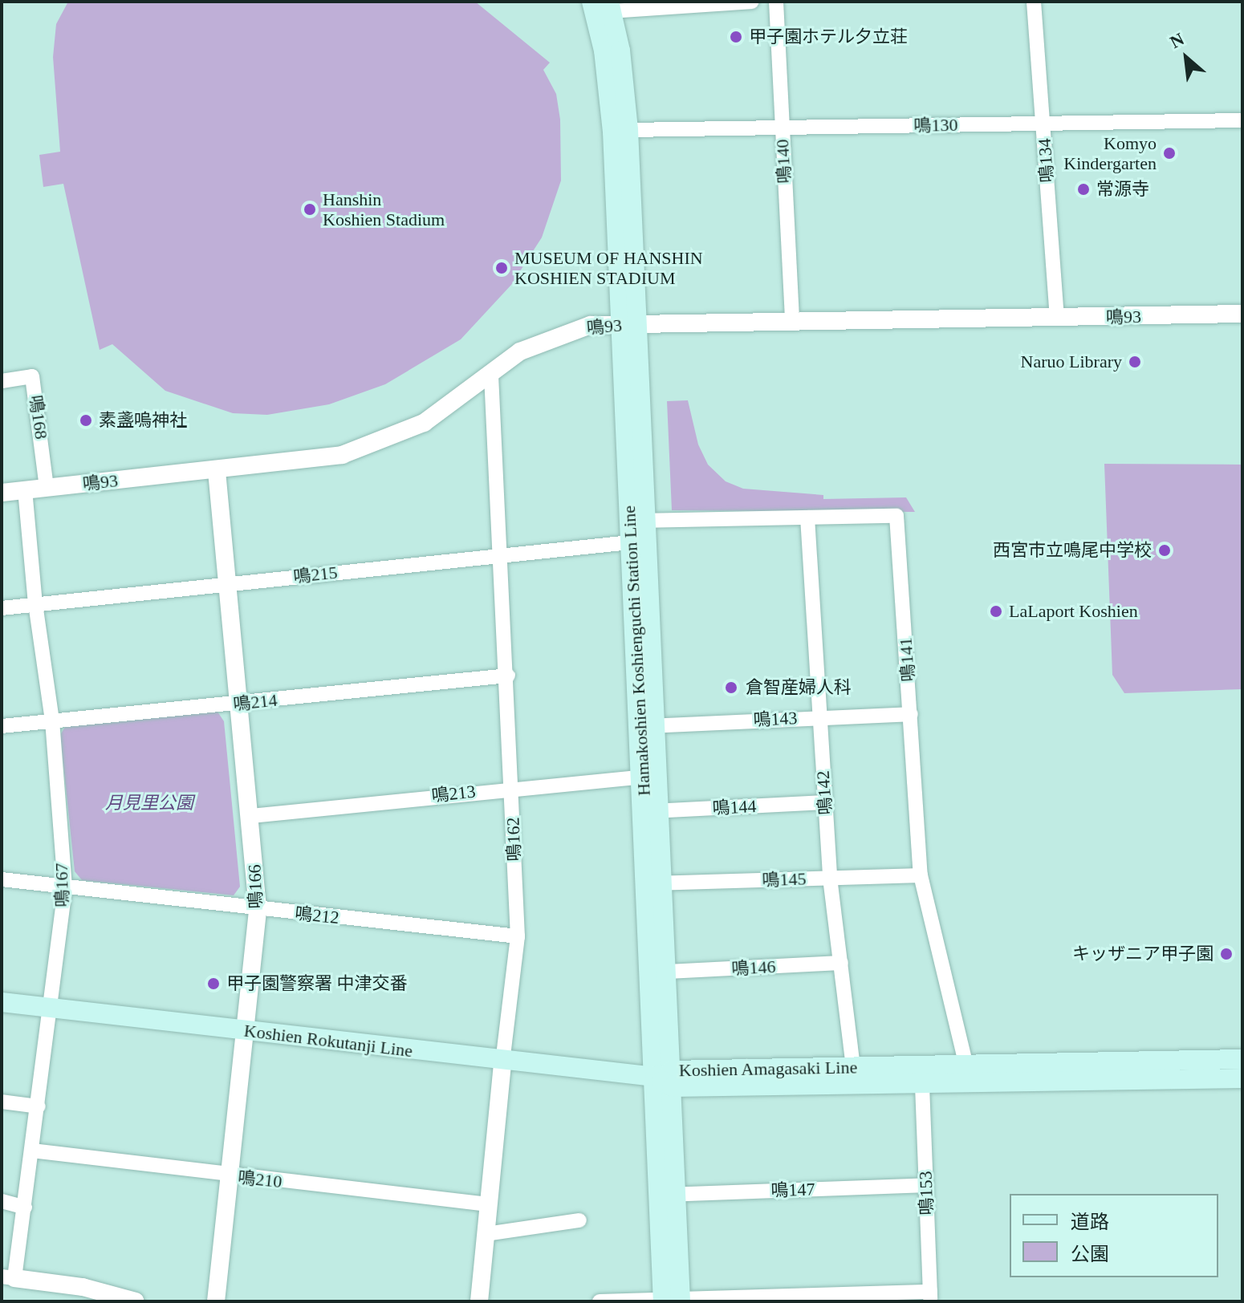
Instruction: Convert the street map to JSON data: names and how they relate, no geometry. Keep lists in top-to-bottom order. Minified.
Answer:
{"streets":{"main road":["Hamakoshien Koshienguchi Station Line","Koshien Rokutanji Line","Koshien Amagasaki Line"],"street":["鳴130","鳴134","鳴140","鳴93","鳴168","鳴215","鳴141","鳴214","鳴143","鳴142","鳴213","鳴144","鳴162","鳴145","鳴167","鳴166","鳴212","鳴146","鳴210","鳴147","鳴153"]},"crossings":[["鳴130","鳴134"],["鳴130","鳴140"],["鳴130","Hamakoshien Koshienguchi Station Line"],["鳴134","鳴93"],["鳴140","鳴93"],["鳴93","鳴168"],["鳴93","Hamakoshien Koshienguchi Station Line"],["鳴93","鳴162"],["鳴93","鳴167"],["鳴93","鳴166"],["鳴215","Hamakoshien Koshienguchi Station Line"],["鳴215","鳴162"],["鳴215","鳴167"],["鳴215","鳴166"],["Hamakoshien Koshienguchi Station Line","鳴141"],["Hamakoshien Koshienguchi Station Line","鳴143"],["Hamakoshien Koshienguchi Station Line","鳴213"],["Hamakoshien Koshienguchi Station Line","鳴144"],["Hamakoshien Koshienguchi Station Line","鳴145"],["Hamakoshien Koshienguchi Station Line","鳴146"],["Hamakoshien Koshienguchi Station Line","Koshien Rokutanji Line"],["Hamakoshien Koshienguchi Station Line","Koshien Amagasaki Line"],["Hamakoshien Koshienguchi Station Line","鳴147"],["鳴141","鳴143"],["鳴141","鳴142"],["鳴141","鳴145"],["鳴141","Koshien Amagasaki Line"],["鳴214","鳴162"],["鳴214","鳴167"],["鳴214","鳴166"],["鳴143","鳴142"],["鳴142","鳴144"],["鳴142","鳴145"],["鳴142","鳴146"],["鳴142","Koshien Amagasaki Line"],["鳴213","鳴162"],["鳴213","鳴166"],["鳴162","鳴212"],["鳴162","Koshien Rokutanji Line"],["鳴162","鳴210"],["鳴167","鳴212"],["鳴167","Koshien Rokutanji Line"],["鳴167","鳴210"],["鳴166","鳴212"],["鳴166","Koshien Rokutanji Line"],["鳴166","鳴210"],["Koshien Rokutanji Line","Koshien Amagasaki Line"],["Koshien Amagasaki Line","鳴153"],["鳴147","鳴153"]],"parks":["月見里公園"],"places":["甲子園ホテル夕立荘","Komyo Kindergarten","常源寺","Hanshin Koshien Stadium","MUSEUM OF HANSHIN KOSHIEN STADIUM","Naruo Library","素盞嗚神社","西宮市立鳴尾中学校","LaLaport Koshien","倉智産婦人科","キッザニア甲子園","甲子園警察署 中津交番"],"legend":["道路","公園"],"north":"top left"}
